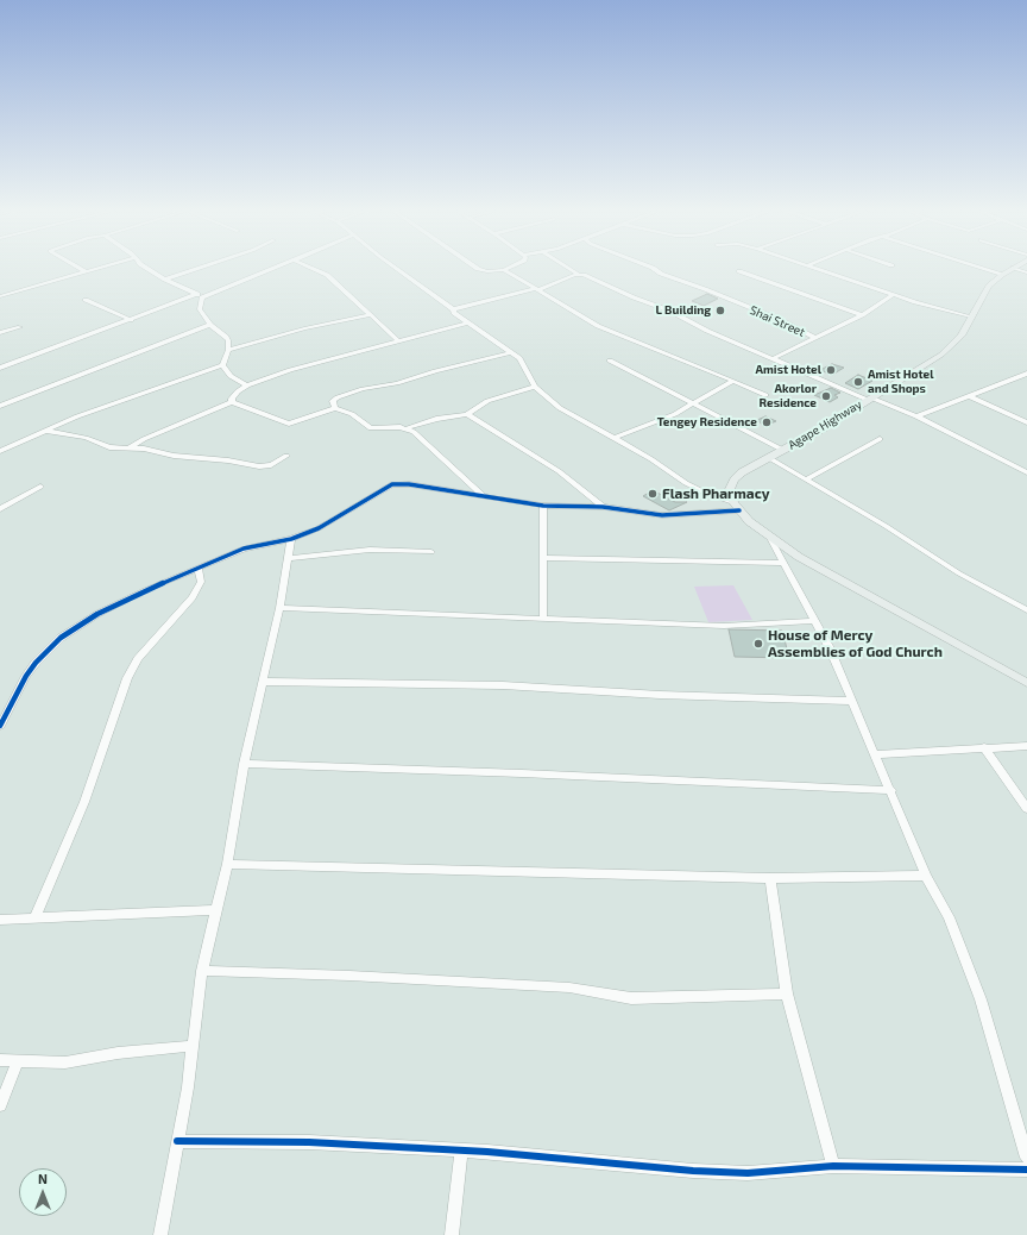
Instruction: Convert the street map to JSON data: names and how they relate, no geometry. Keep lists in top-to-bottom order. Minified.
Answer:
{"streets":{"street":["Shai Street","Agape Highway"]},"places":["L Building","Amist Hotel","Amist Hotel and Shops","Akorlor Residence","Tengey Residence","Flash Pharmacy","House of Mercy Assemblies of God Church"],"north":"top"}
